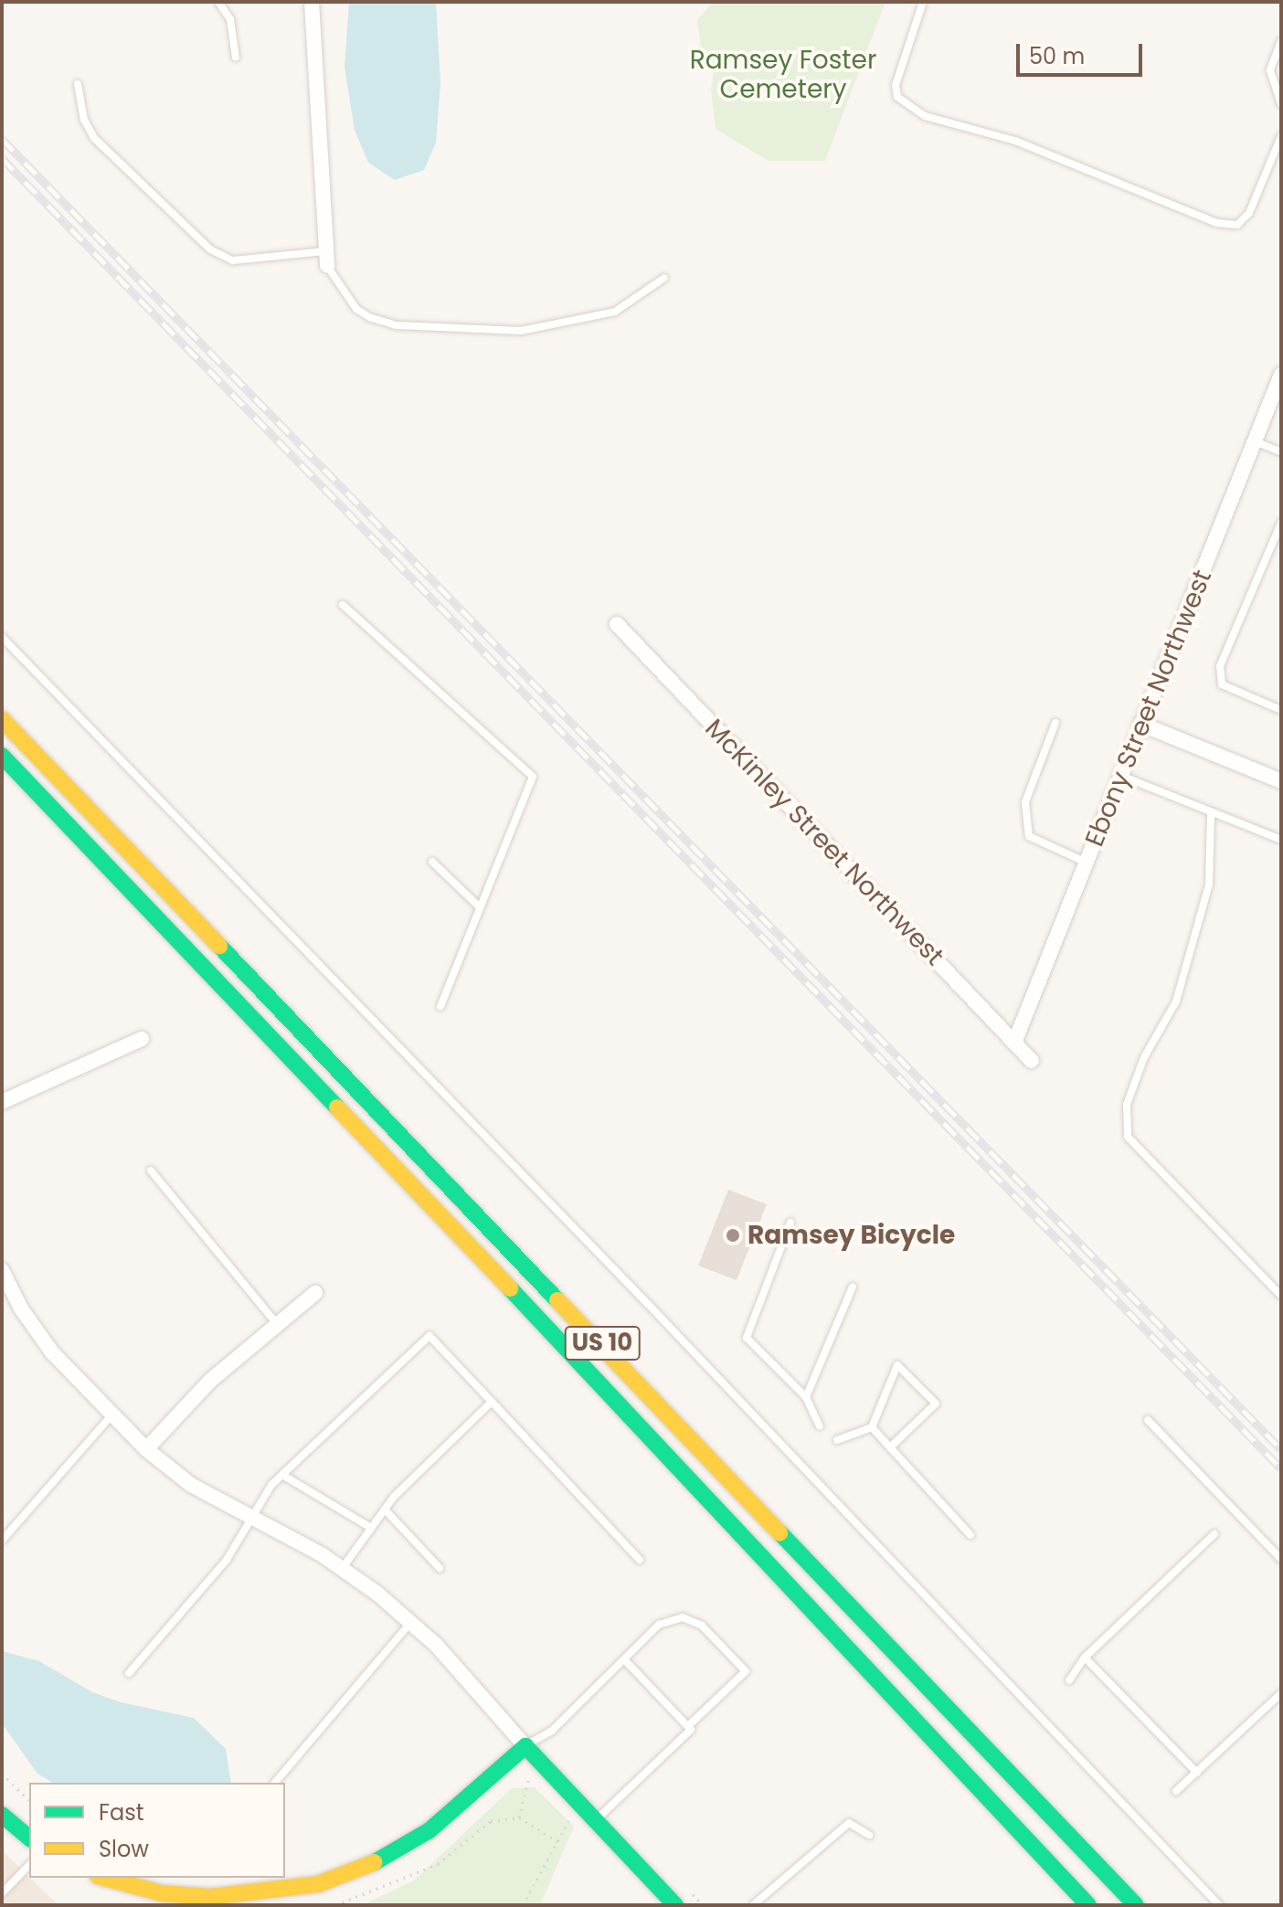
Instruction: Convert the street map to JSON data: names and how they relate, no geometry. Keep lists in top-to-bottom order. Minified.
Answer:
{"streets":{"main road":["US 10"],"street":["Ebony Street Northwest","McKinley Street Northwest"]},"crossings":[["Ebony Street Northwest","McKinley Street Northwest"]],"parks":["Ramsey Foster Cemetery"],"places":["Ramsey Bicycle"],"legend":["Fast","Slow"],"scale_bar":"50 m"}
